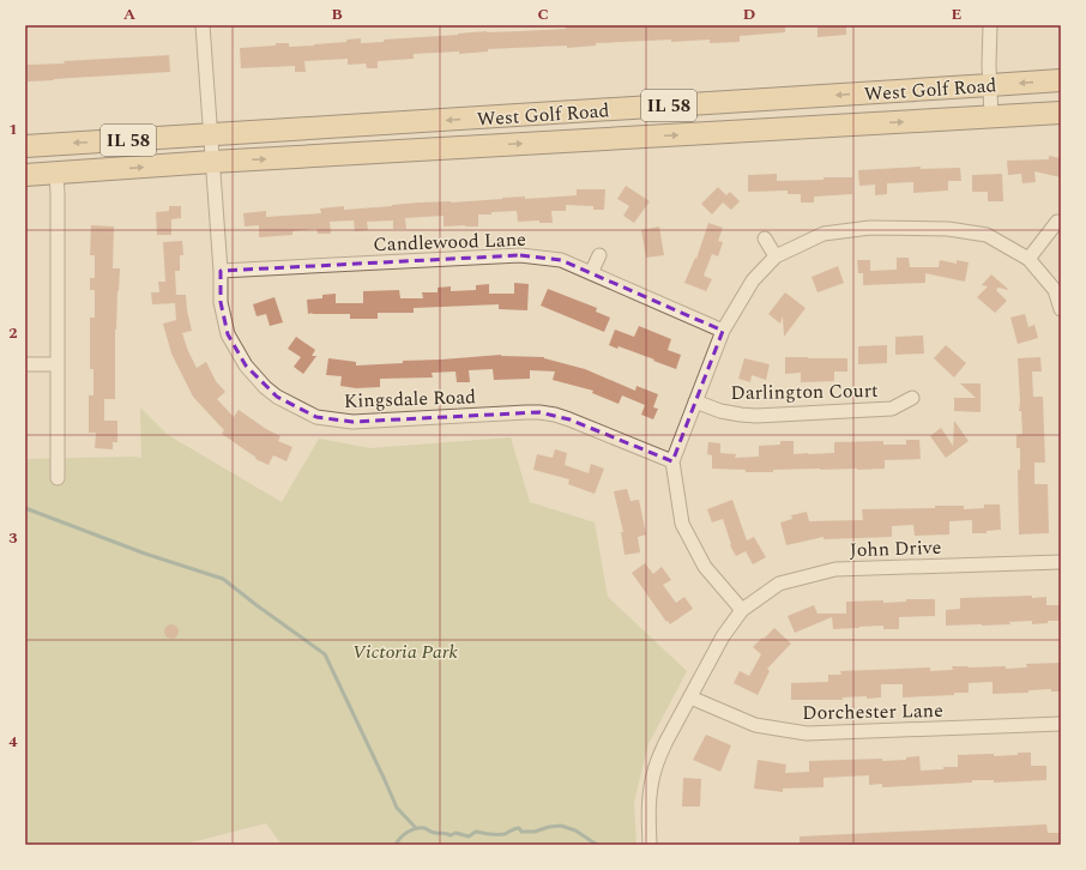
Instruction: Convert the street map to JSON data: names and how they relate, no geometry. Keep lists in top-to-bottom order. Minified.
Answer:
{"streets":{"main road":["West Golf Road","IL 58"],"street":["Candlewood Lane","Darlington Court","Kingsdale Road","John Drive","Dorchester Lane"]},"crossings":[["West Golf Road","Kingsdale Road"],["Candlewood Lane","Kingsdale Road"],["John Drive","Dorchester Lane"]],"parks":["Victoria Park"],"grid":{"columns":["A","B","C","D","E"],"rows":["1","2","3","4"]}}
